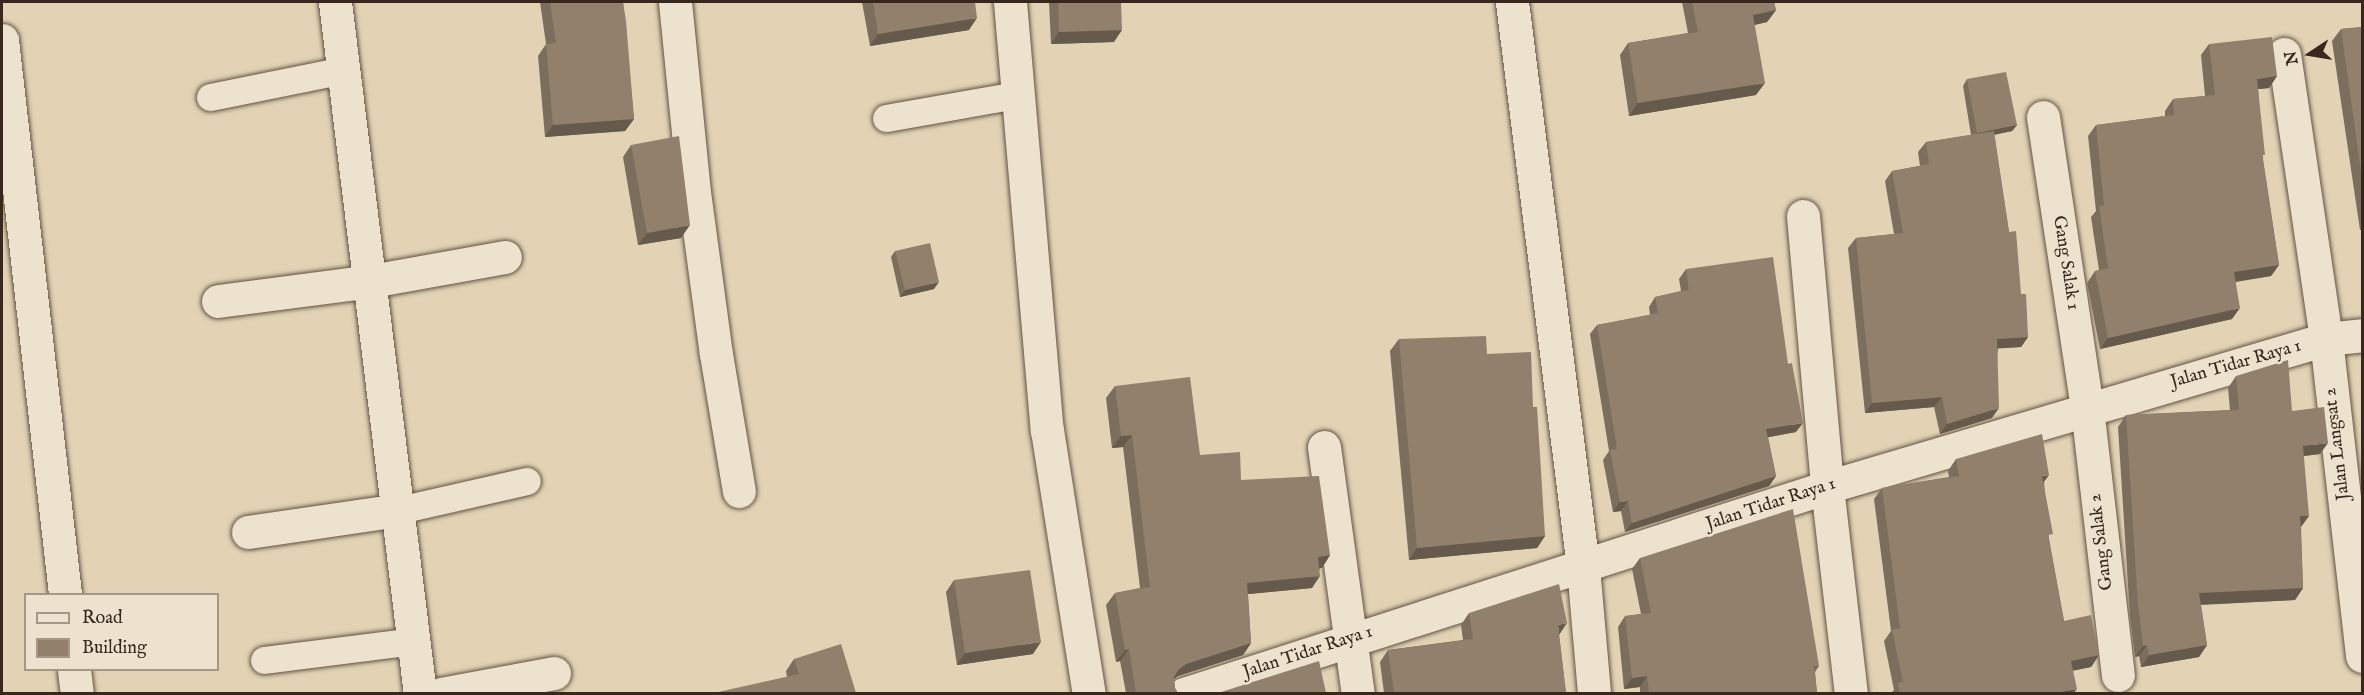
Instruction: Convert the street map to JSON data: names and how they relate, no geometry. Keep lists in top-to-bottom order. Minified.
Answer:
{"streets":{"street":["Gang Salak 1","Jalan Tidar Raya 1","Jalan Langsat 2","Gang Salak 2"]},"crossings":[["Gang Salak 1","Jalan Tidar Raya 1"],["Gang Salak 1","Gang Salak 2"],["Jalan Tidar Raya 1","Jalan Langsat 2"],["Jalan Tidar Raya 1","Gang Salak 2"]],"legend":["Road","Building"],"north":"left"}
